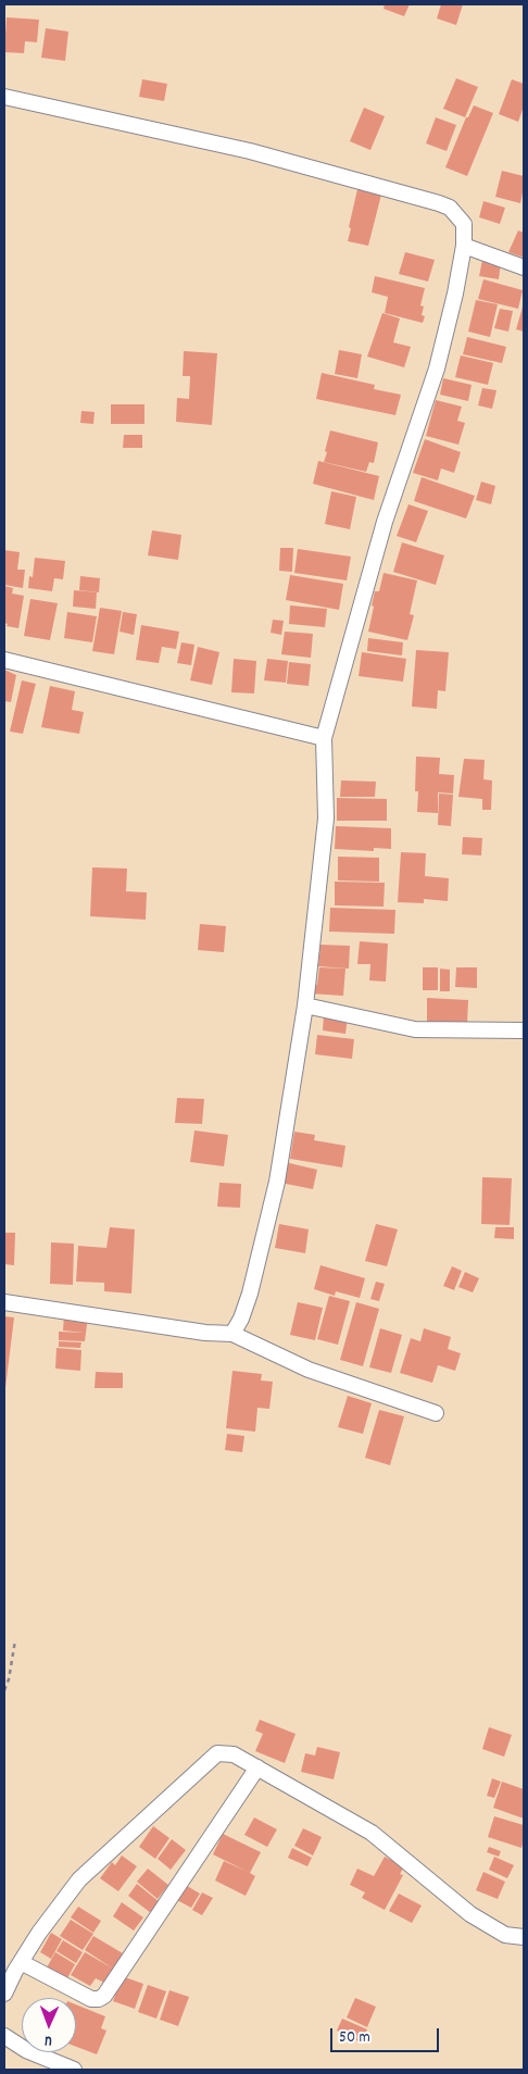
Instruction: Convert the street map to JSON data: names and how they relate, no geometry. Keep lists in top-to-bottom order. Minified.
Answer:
{"scale_bar":"50 m","north":"bottom"}
